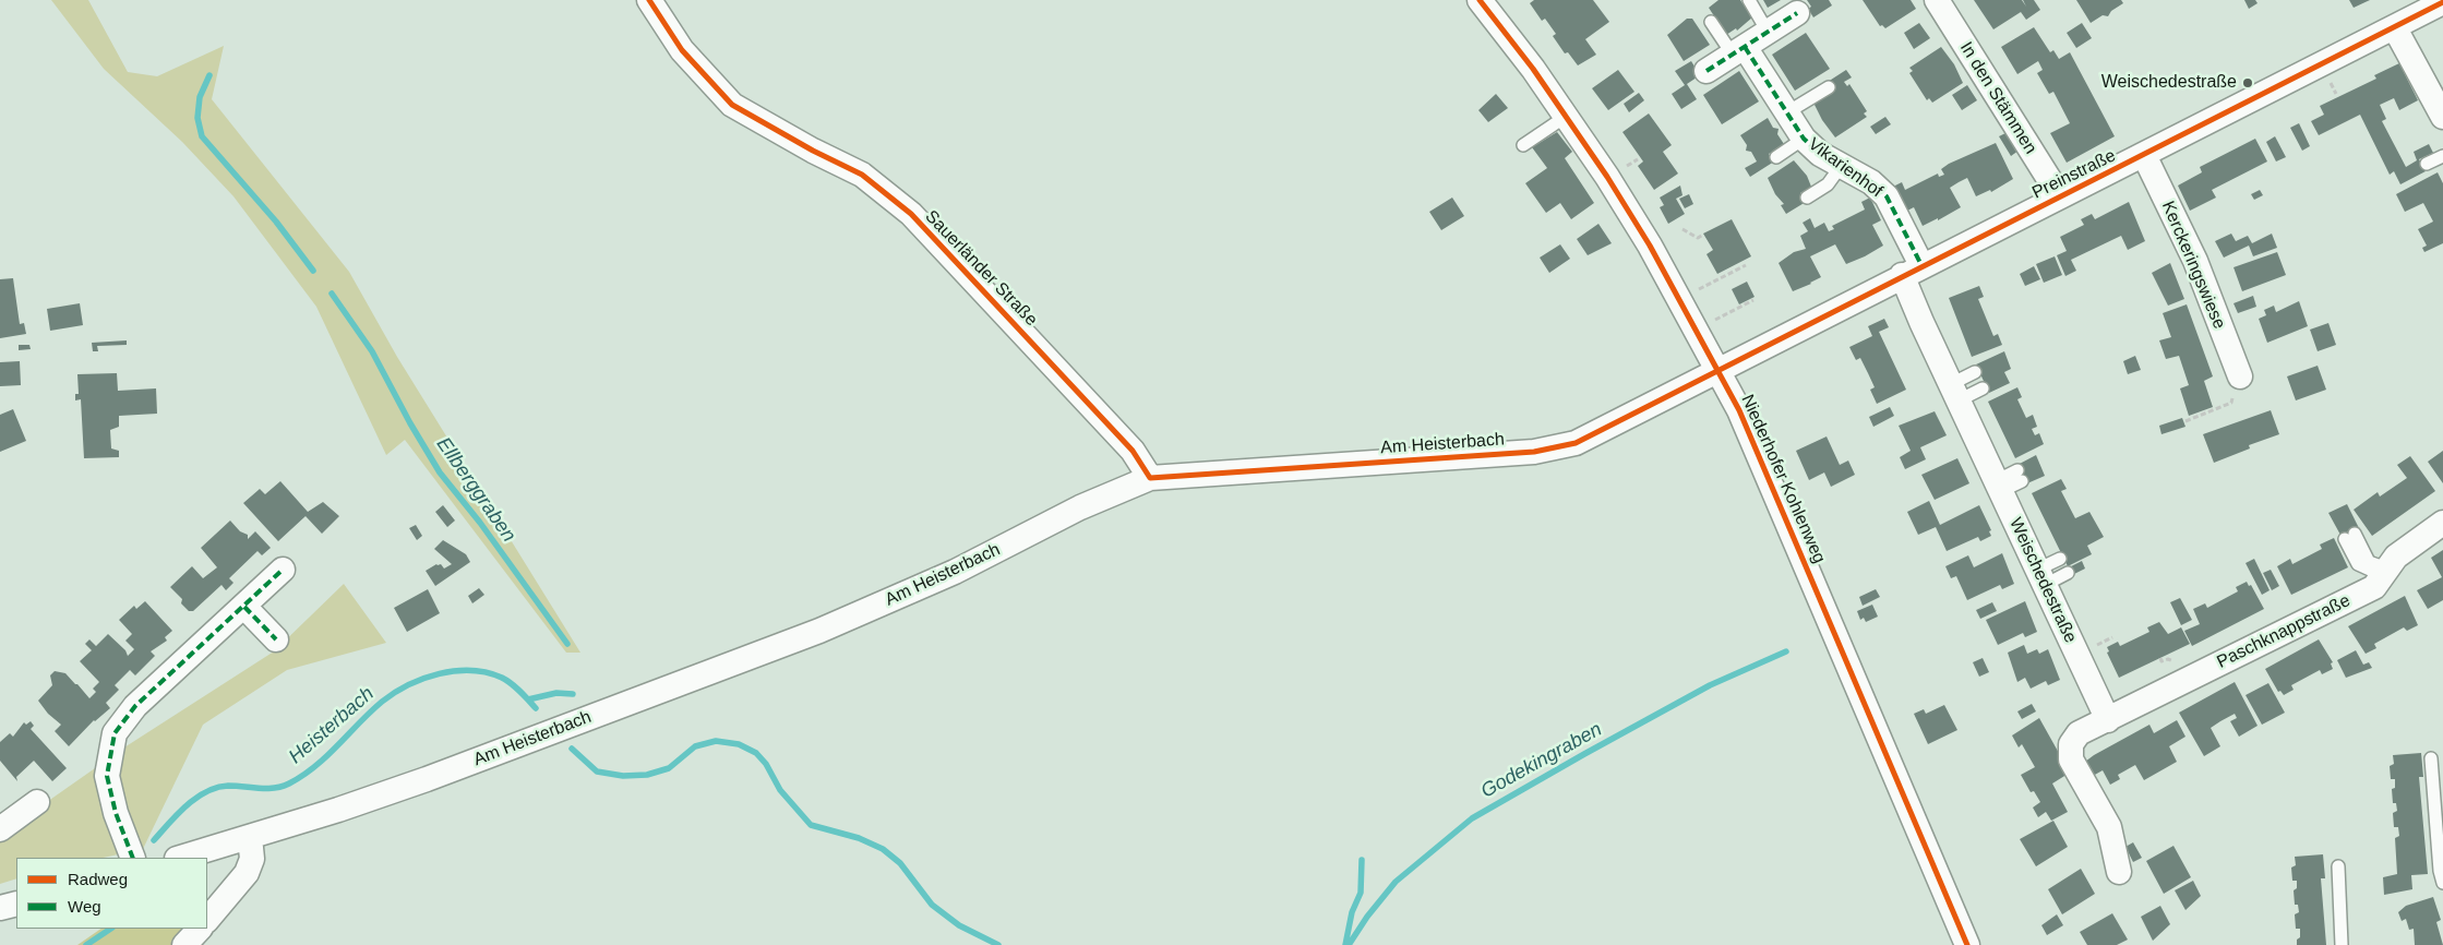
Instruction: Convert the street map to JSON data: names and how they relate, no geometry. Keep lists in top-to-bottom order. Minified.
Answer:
{"streets":{"street":["In den Stämmen","Vikarienhof","Preinstraße","Kerckeringswiese","Sauerländer Straße","Am Heisterbach","Niederhofer Kohlenweg","Weischedestraße","Paschknappstraße"]},"crossings":[["In den Stämmen","Preinstraße"],["Vikarienhof","Preinstraße"],["Vikarienhof","Weischedestraße"],["Preinstraße","Kerckeringswiese"],["Preinstraße","Am Heisterbach"],["Preinstraße","Niederhofer Kohlenweg"],["Preinstraße","Weischedestraße"],["Sauerländer Straße","Am Heisterbach"],["Am Heisterbach","Niederhofer Kohlenweg"],["Weischedestraße","Paschknappstraße"]],"water":["Ellberggraben","Heisterbach","Godekingraben"],"places":["Weischedestraße"],"legend":["Radweg","Weg"]}
